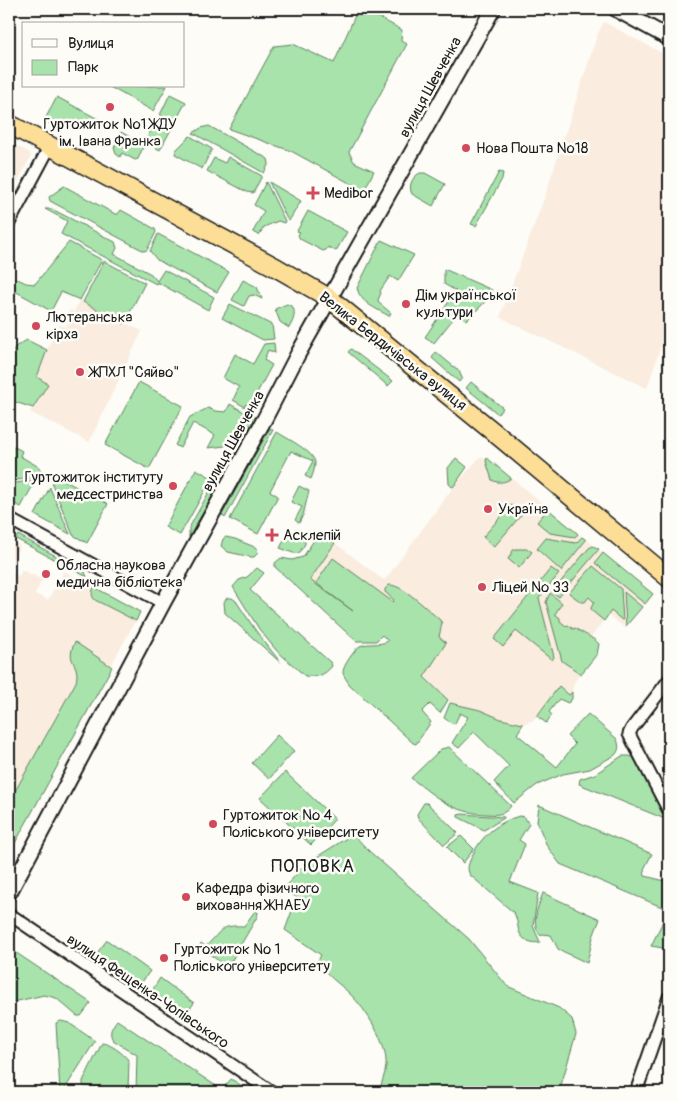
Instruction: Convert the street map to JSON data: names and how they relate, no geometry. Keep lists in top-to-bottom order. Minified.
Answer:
{"streets":{"highway":["Велика Бердичівська вулиця"],"street":["вулиця Шевченка","вулиця Фещенка-Чопівського"]},"crossings":[["вулиця Шевченка","Велика Бердичівська вулиця"]],"districts":["ПОПОВКА"],"places":{"other":["Гуртожиток №1 ЖДУ ім. Івана Франка","Нова Пошта №18","Дім української культури","Лютеранська кірха","ЖПХЛ \"Сяйво\"","Гуртожиток інституту медсестринства","Україна","Обласна наукова медична бібліотека","Ліцей № 33","Гуртожиток № 4 Поліського університету","Кафедра фізичного виховання ЖНАЕУ","Гуртожиток № 1 Поліського університету"],"health":["Medibor","Асклепій"]},"legend":["Вулиця","Парк"]}
